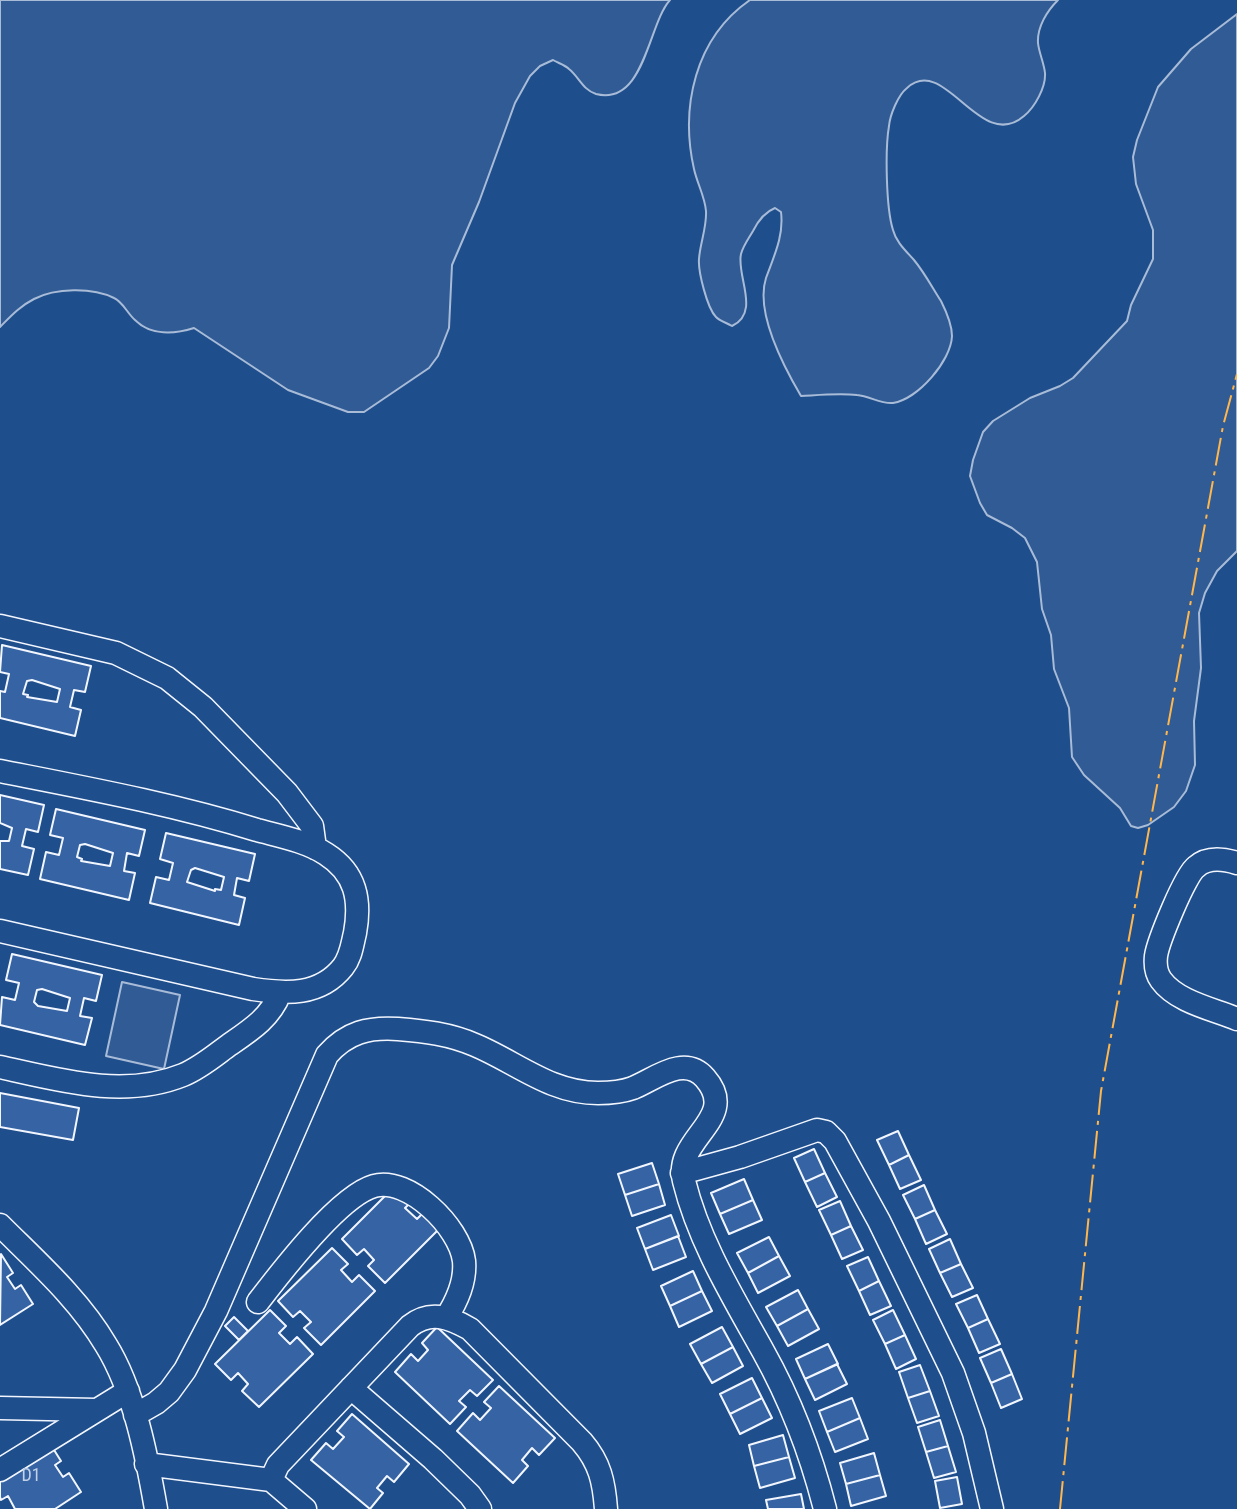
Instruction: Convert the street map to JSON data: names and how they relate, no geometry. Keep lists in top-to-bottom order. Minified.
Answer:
{"house_numbers":["D1"]}
